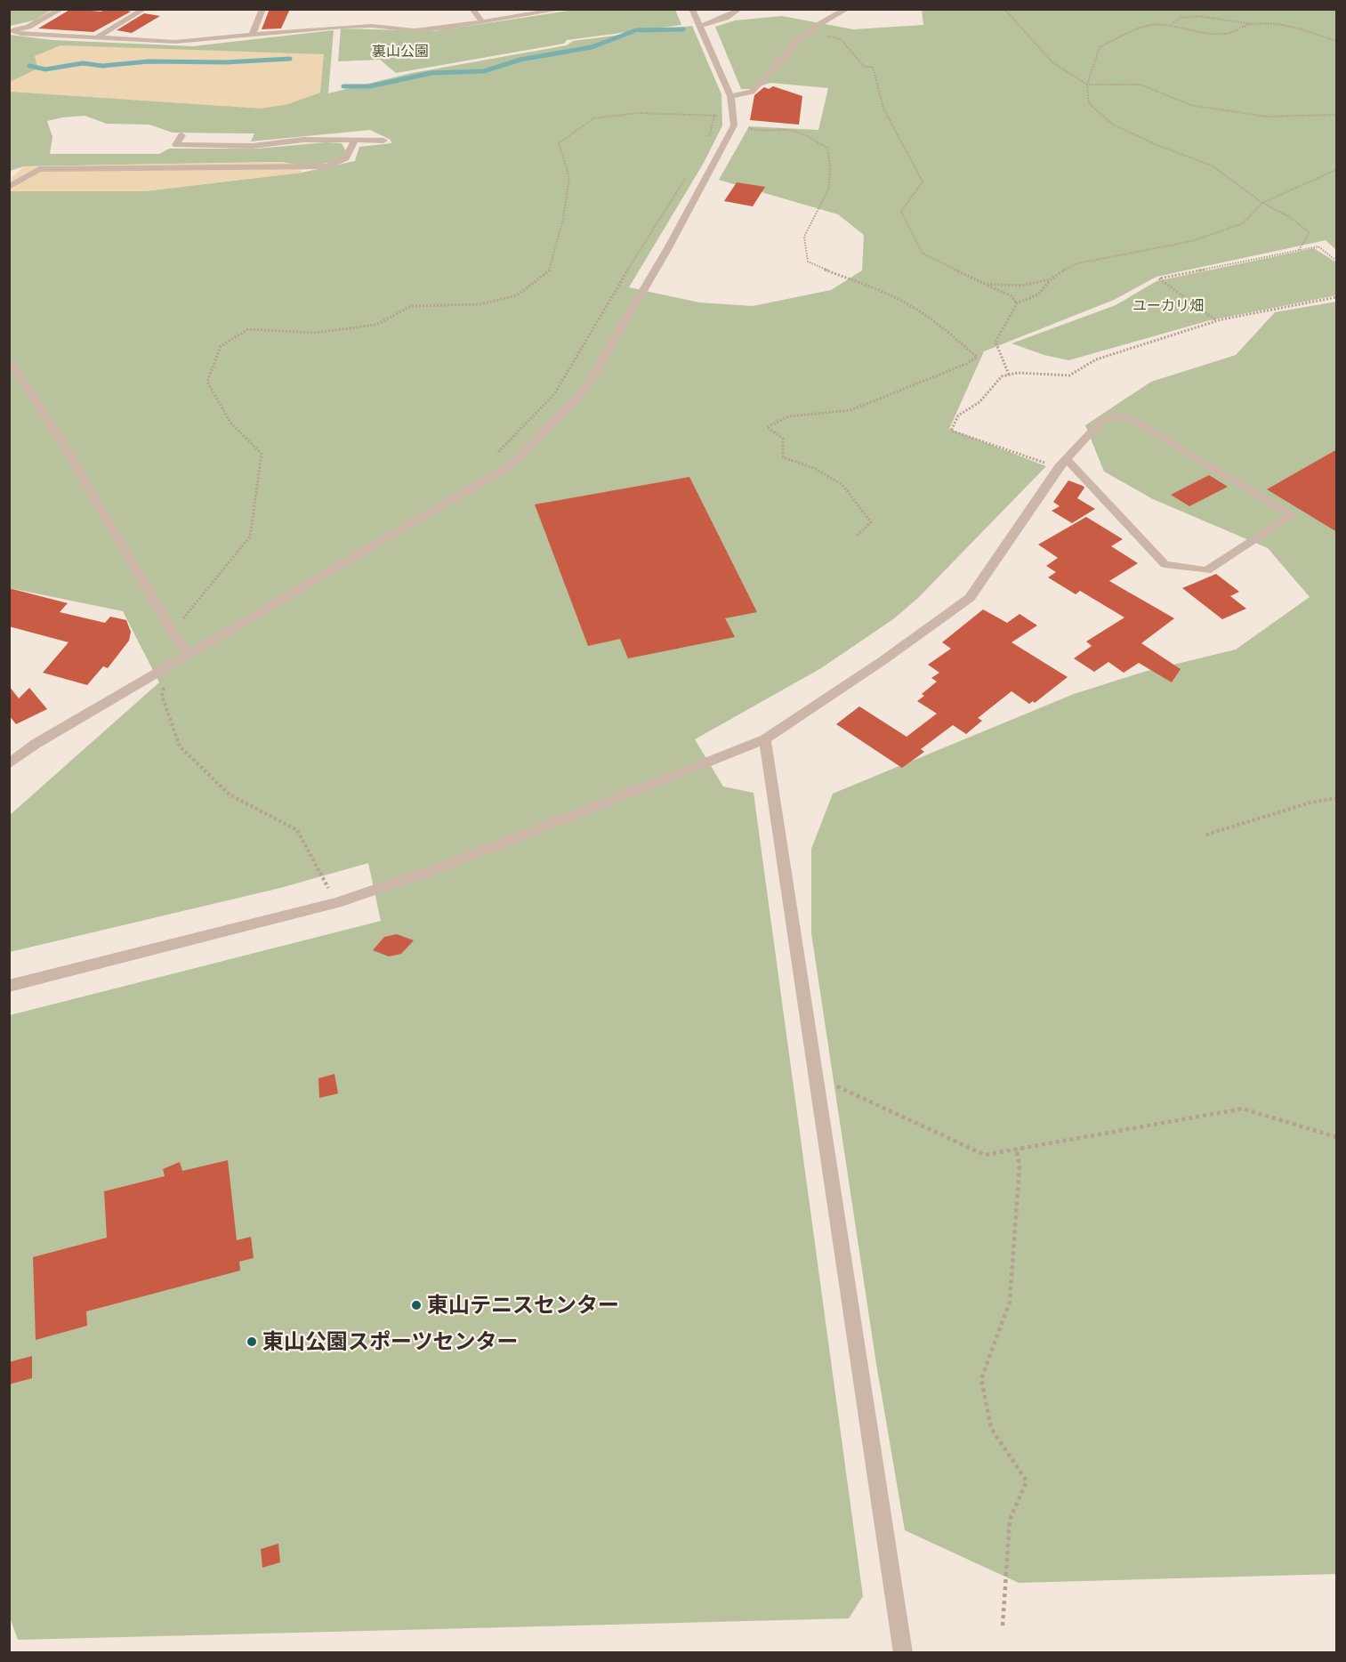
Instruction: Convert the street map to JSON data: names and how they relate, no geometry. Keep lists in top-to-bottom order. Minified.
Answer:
{"parks":["裏山公園","ユーカリ畑"],"places":["東山テニスセンター","東山公園スポーツセンター"]}
